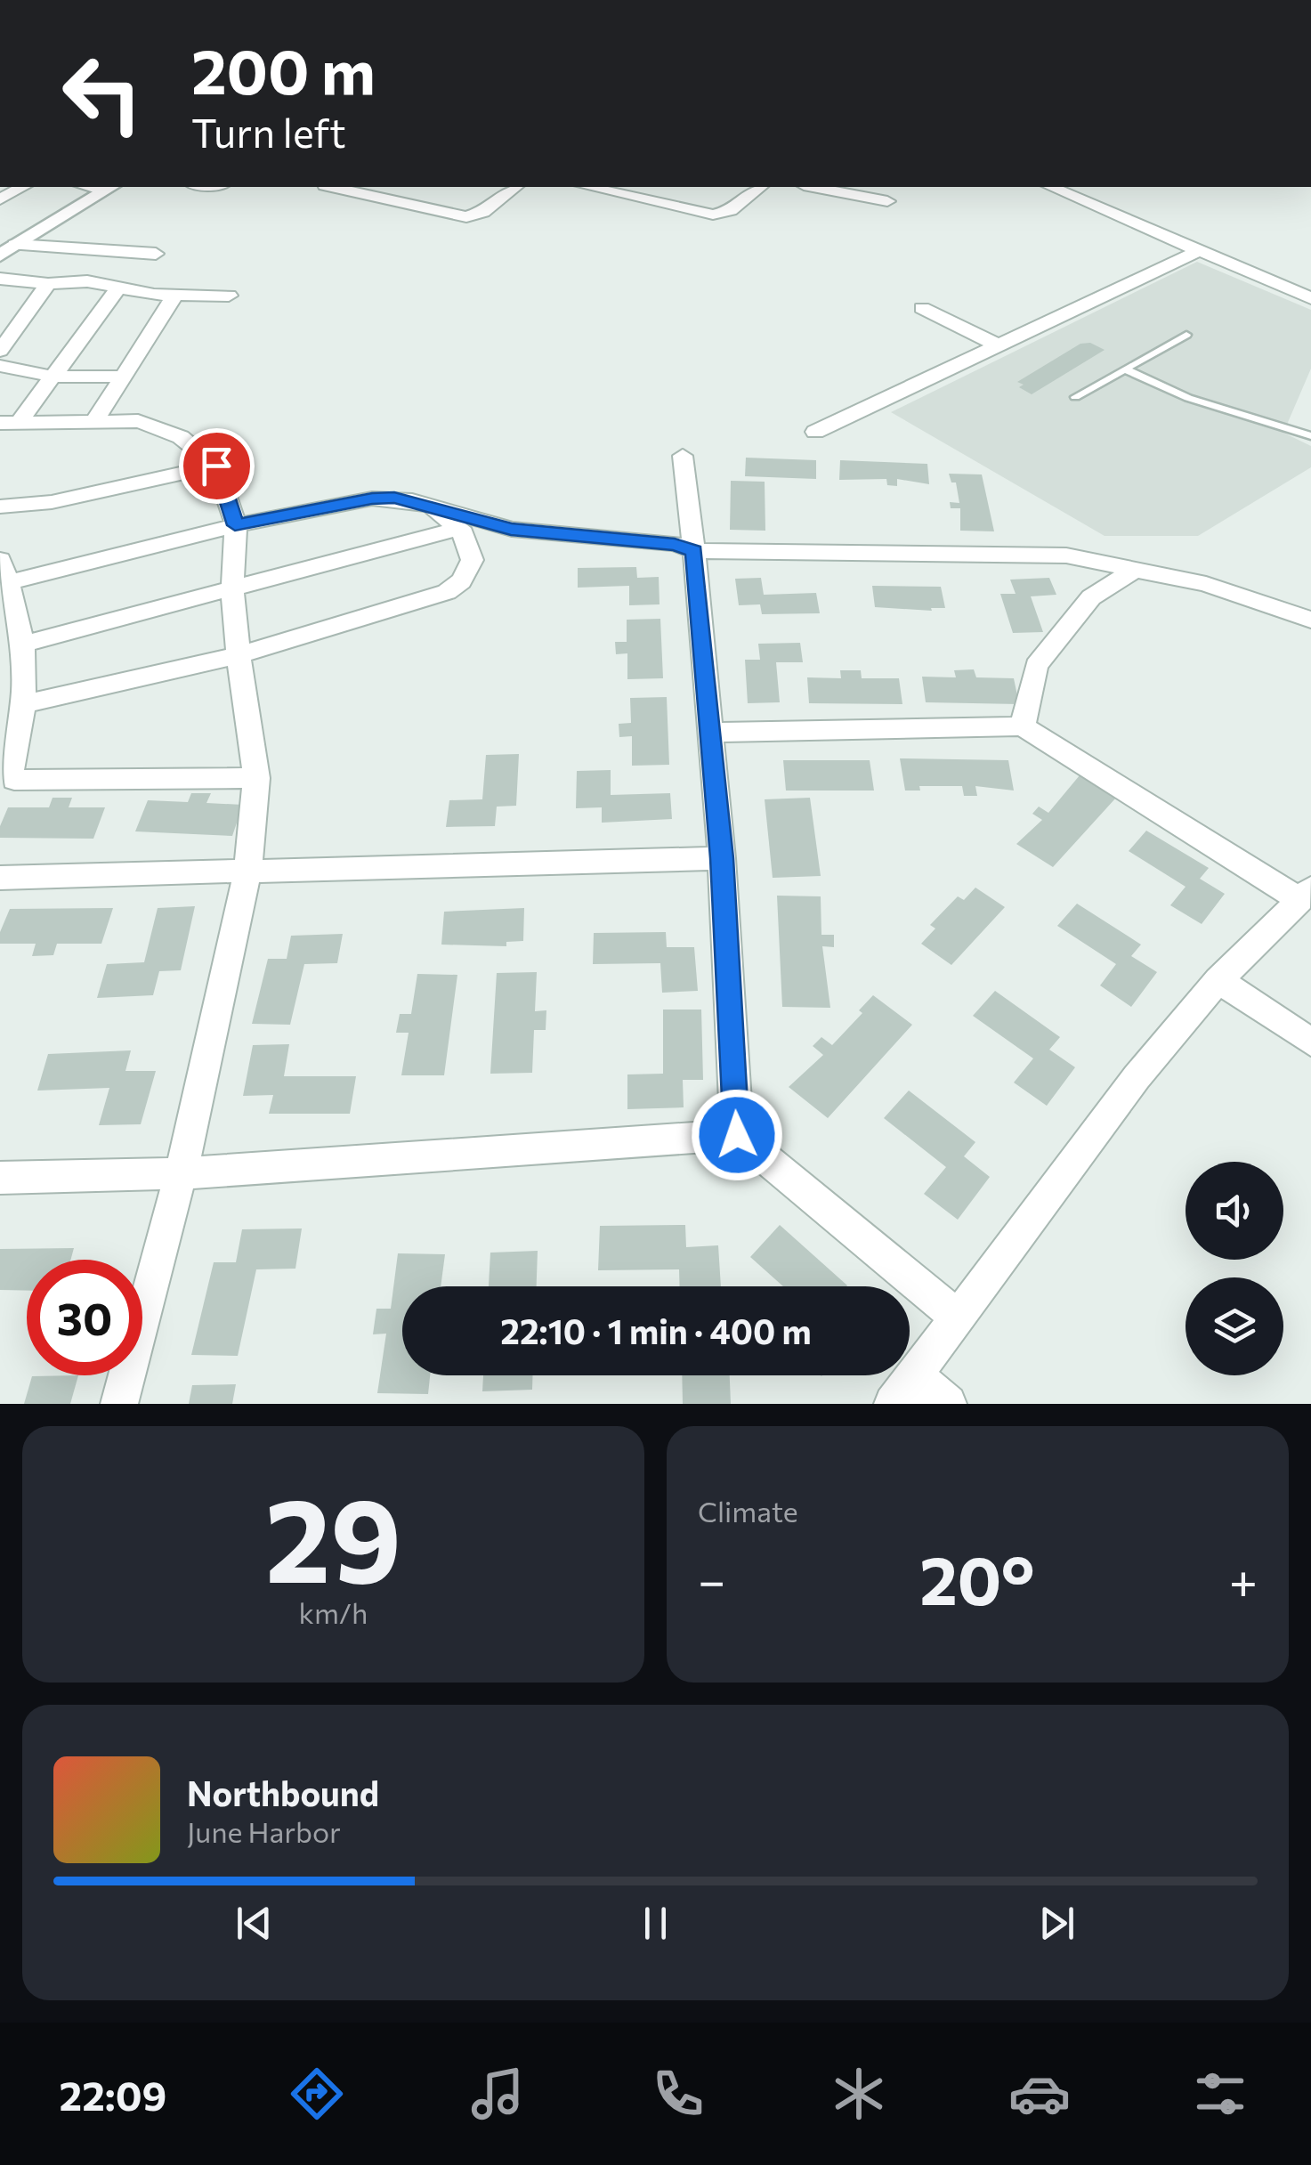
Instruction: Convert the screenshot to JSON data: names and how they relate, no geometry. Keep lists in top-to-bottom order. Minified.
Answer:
{"page":{"turn":["200 m","Turn left"],"limit":"30","trip":"22:10 · 1 min · 400 m","tile":[["29","km/h"],"Climate"],"heat":["−","20°","+"],"song":["Northbound","June Harbor"],"tabs":"22:09"}}
